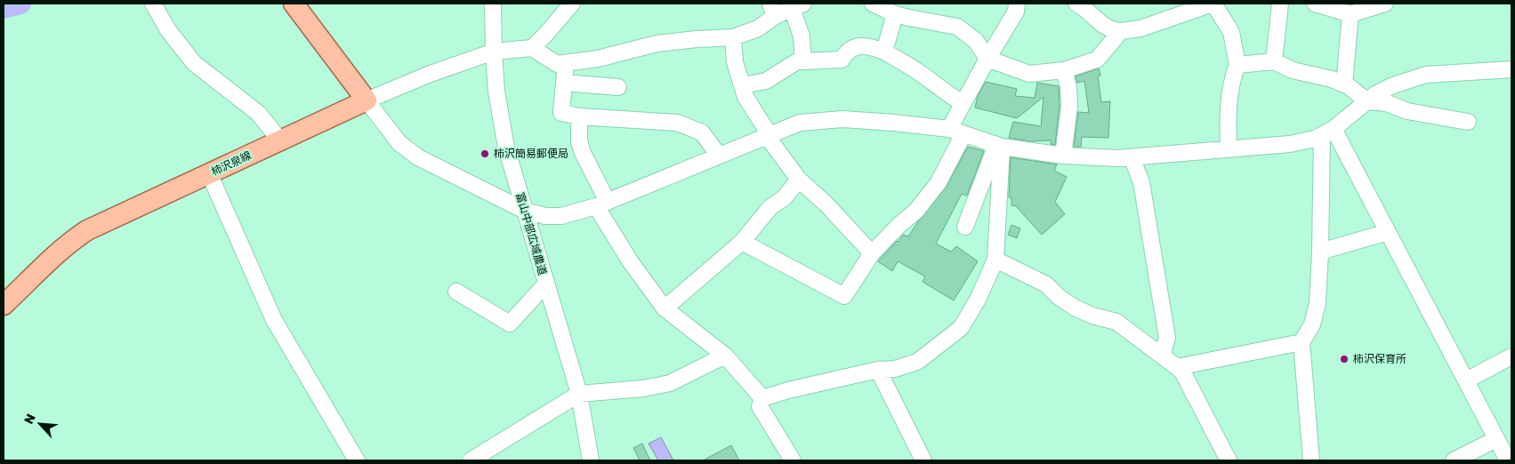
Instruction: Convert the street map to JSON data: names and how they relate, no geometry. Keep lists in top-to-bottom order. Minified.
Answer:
{"streets":{"main road":["柿沢泉線"],"street":["富山中部広域農道"]},"places":["柿沢簡易郵便局","柿沢保育所"],"north":"top left"}
